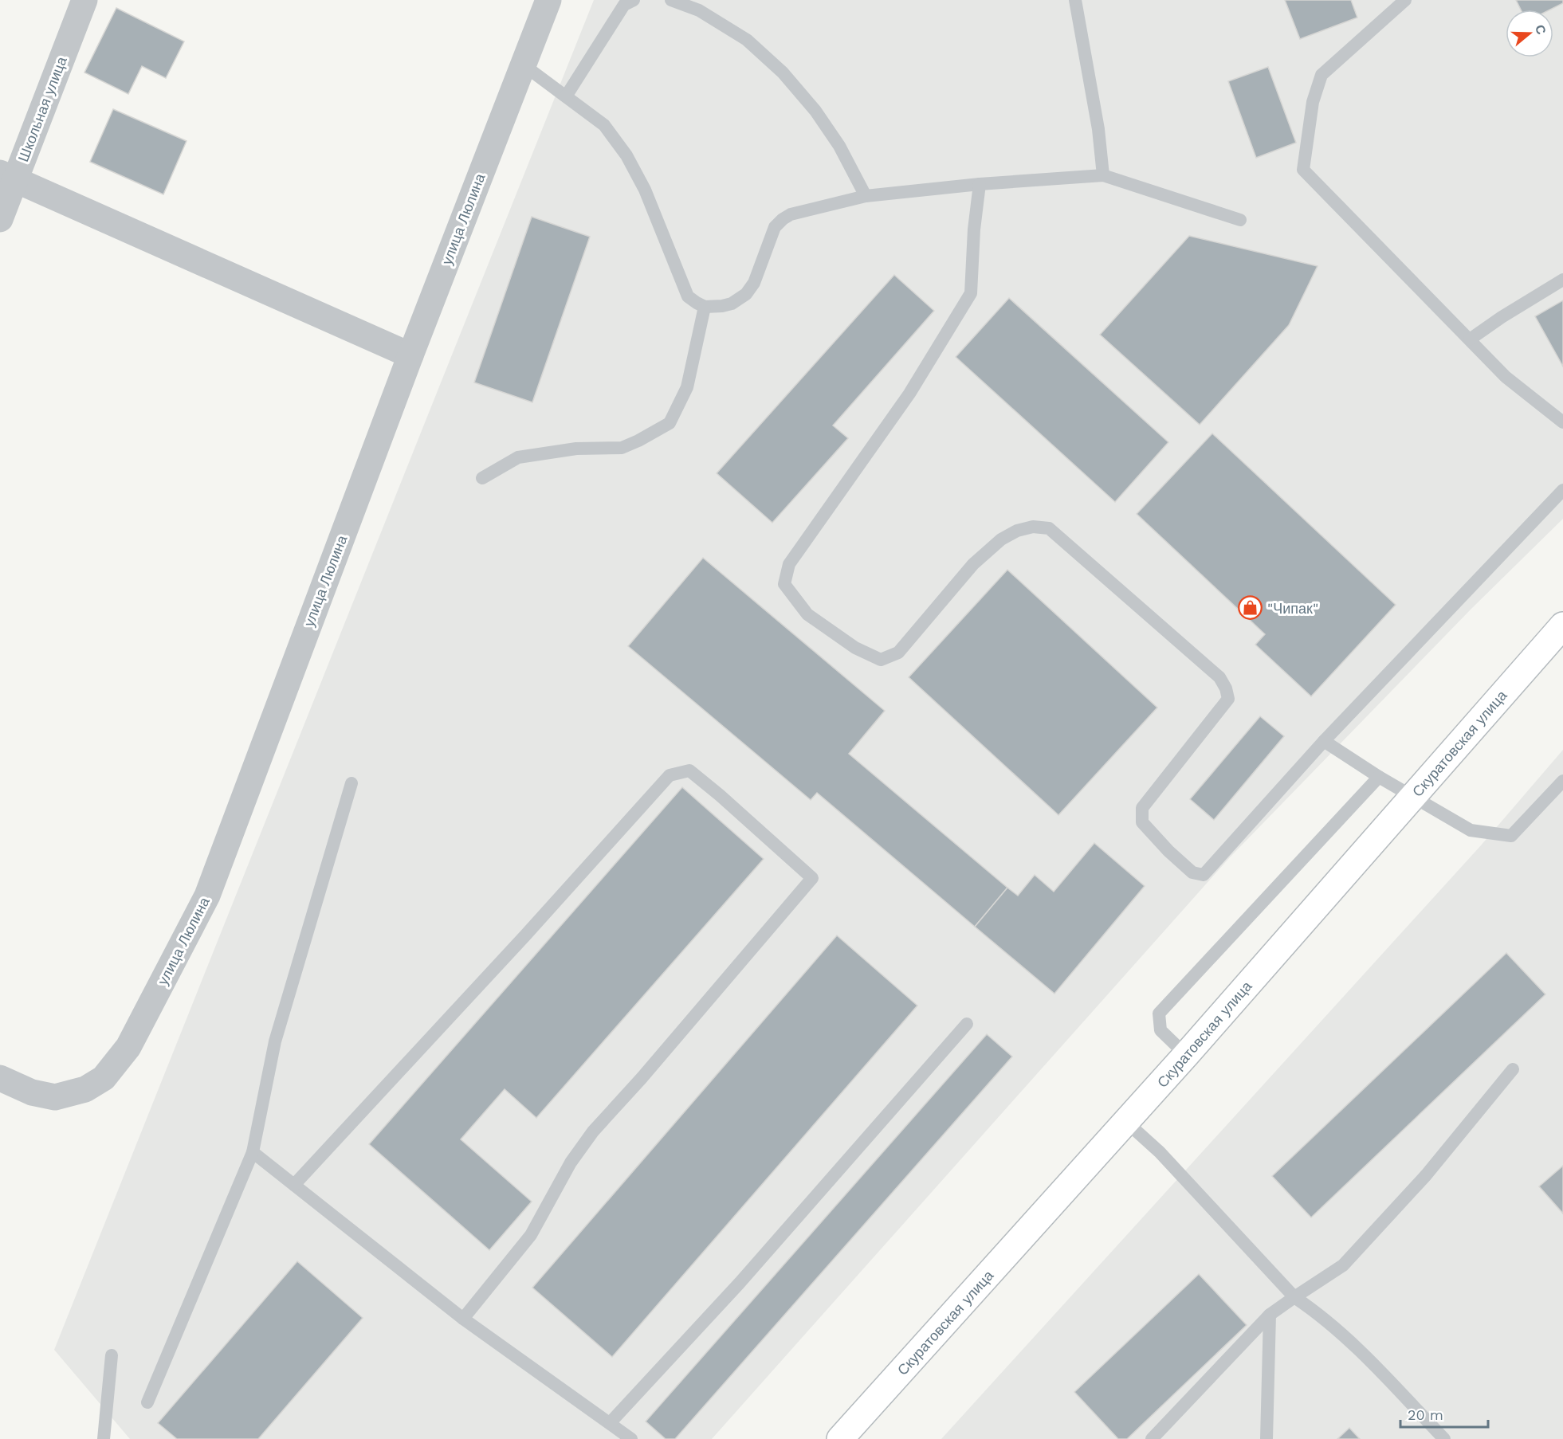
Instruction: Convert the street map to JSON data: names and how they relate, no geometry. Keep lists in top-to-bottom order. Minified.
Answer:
{"streets":{"street":["Школьная улица","улица Люлина","Скуратовская улица"]},"places":{"shop":["\"Чипак\""]},"scale_bar":"20 m","north":"right"}
